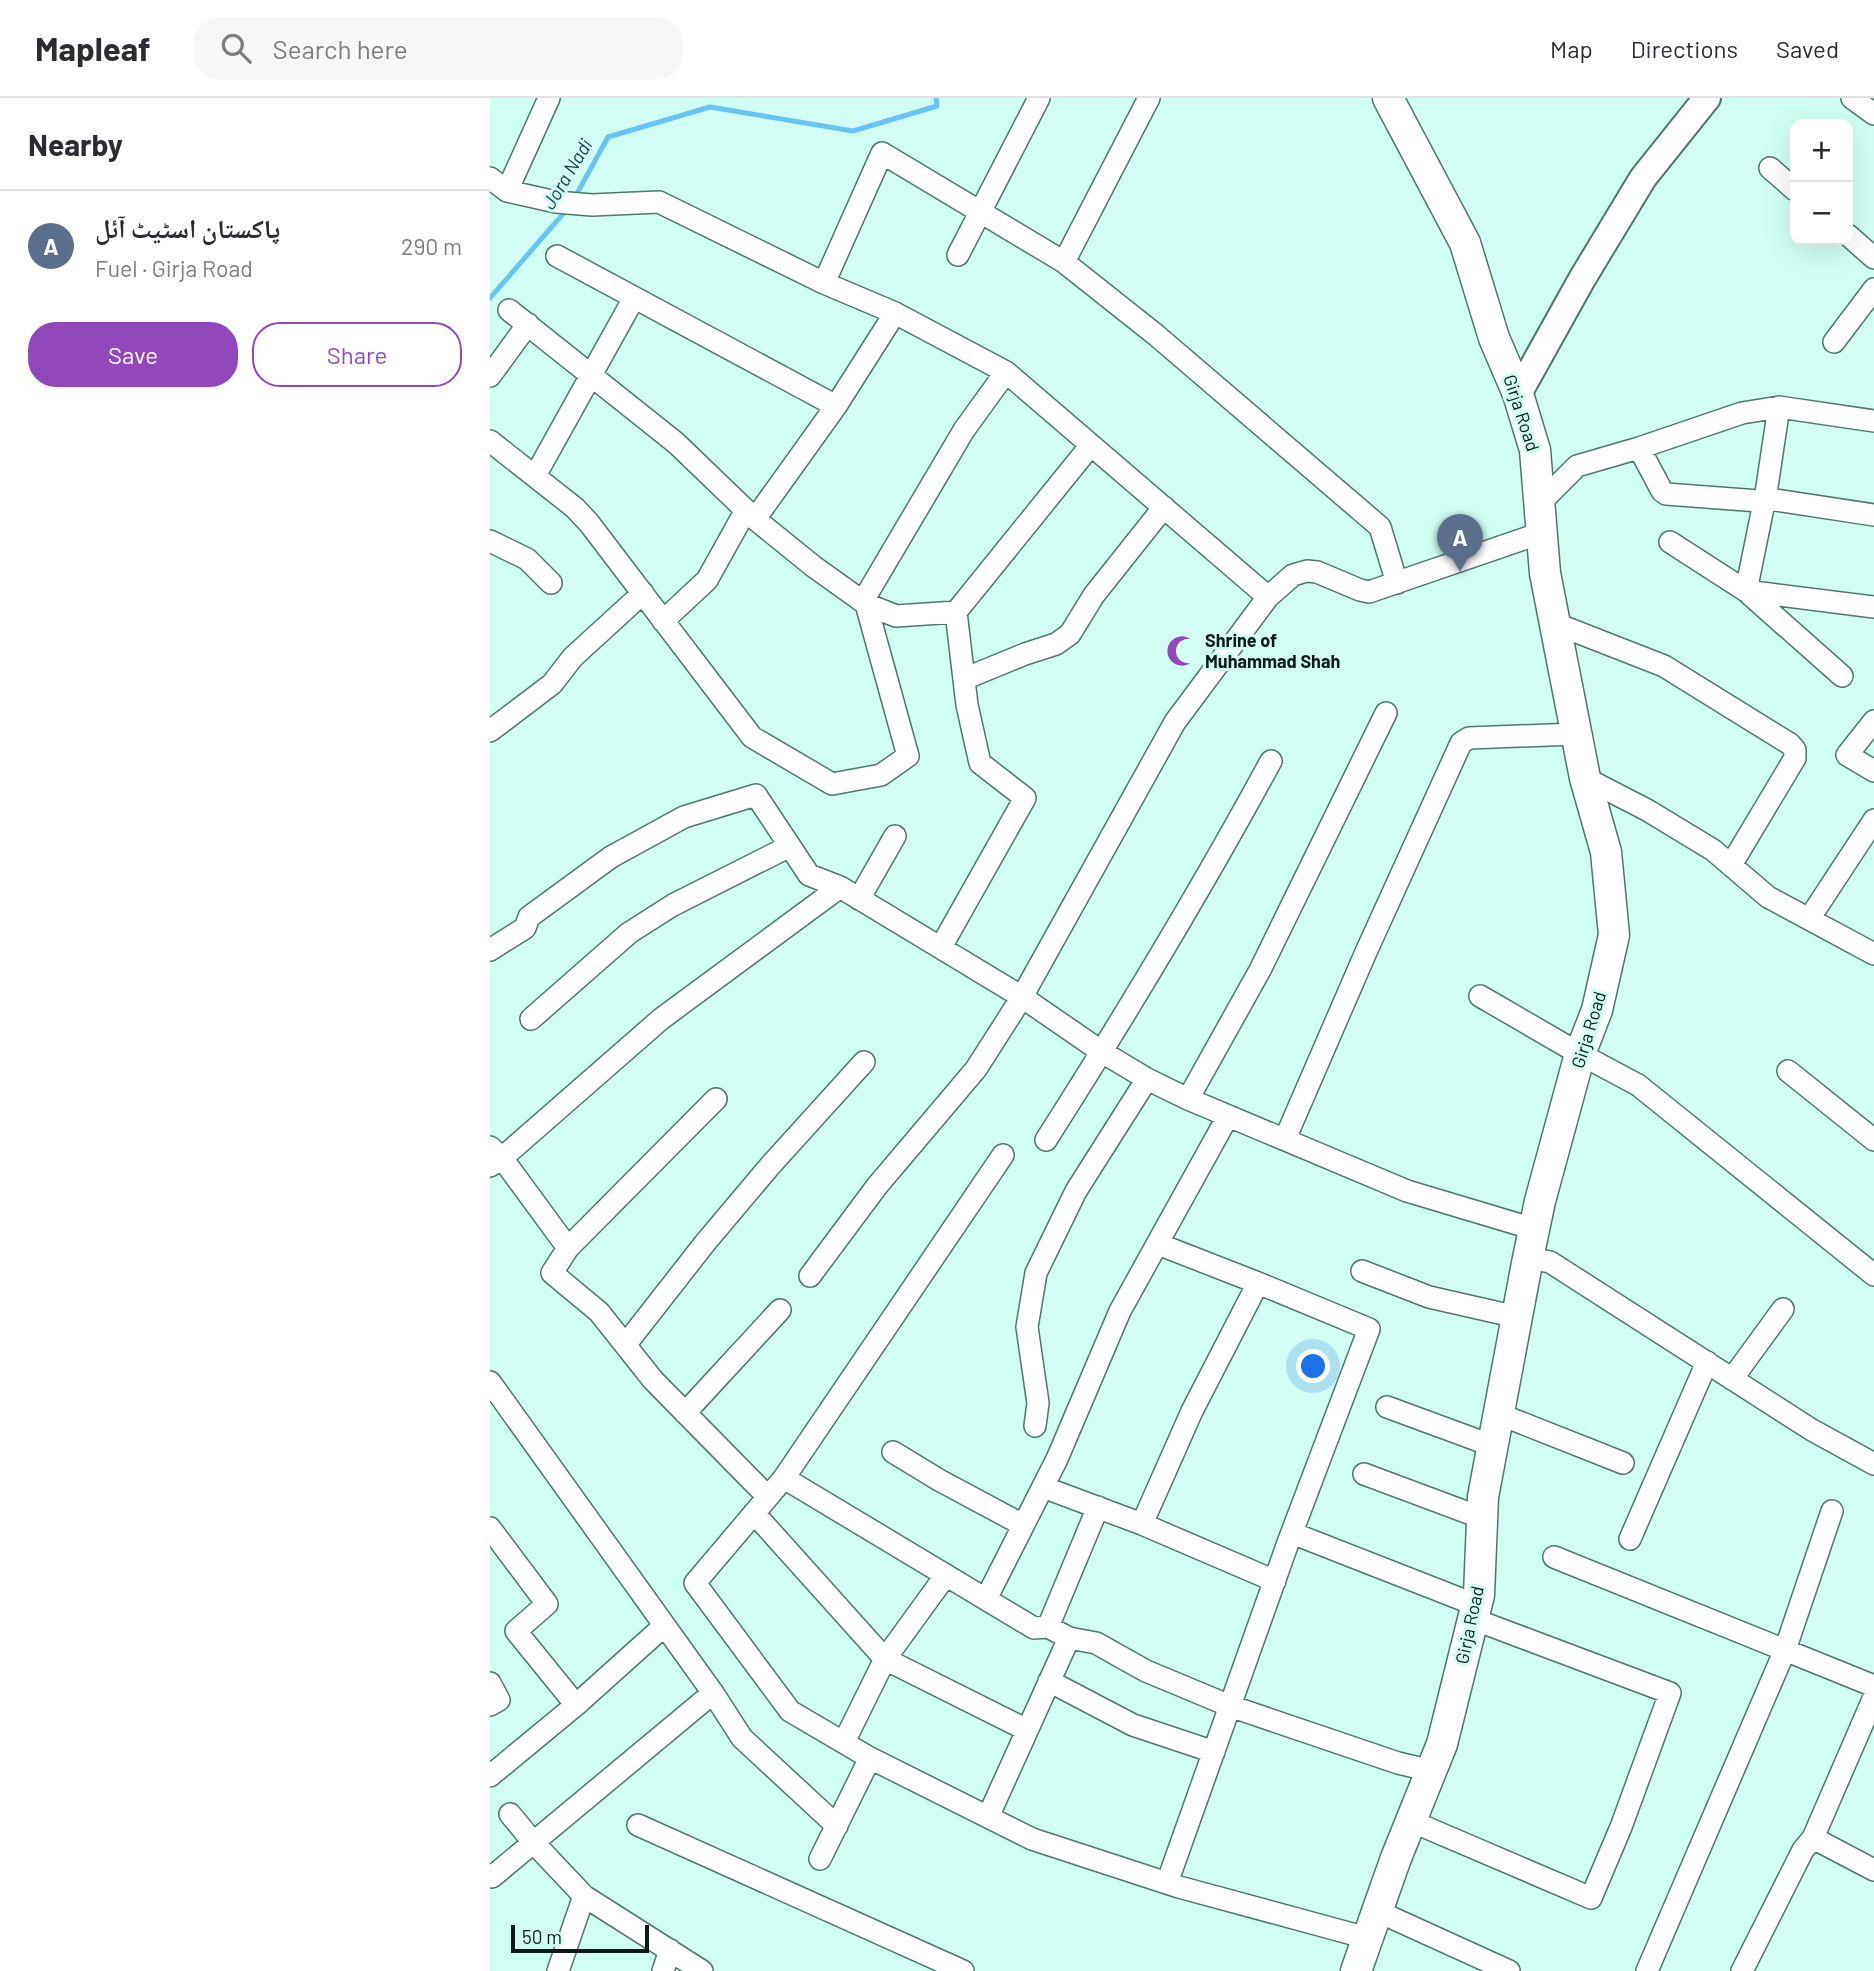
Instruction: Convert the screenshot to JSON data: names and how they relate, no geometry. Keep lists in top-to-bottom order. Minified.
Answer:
{"streets":{"main road":["Girja Road"]},"water":["Jora Nadi"],"places":{"mosque":["Shrine of Muhammad Shah"]},"scale_bar":"50 m","page":{"header":"Mapleaf","search":"Search here","nav":["Map","Directions","Saved"],"heading":"Nearby","map_buttons":["+","−"],"list":[{"mark":"A","name":"پاکستان اسٹیٹ آئل","note":"Fuel · Girja Road","value":"290 m"}],"buttons":["Save","Share"],"pins":"A","scale":"50 m"}}
